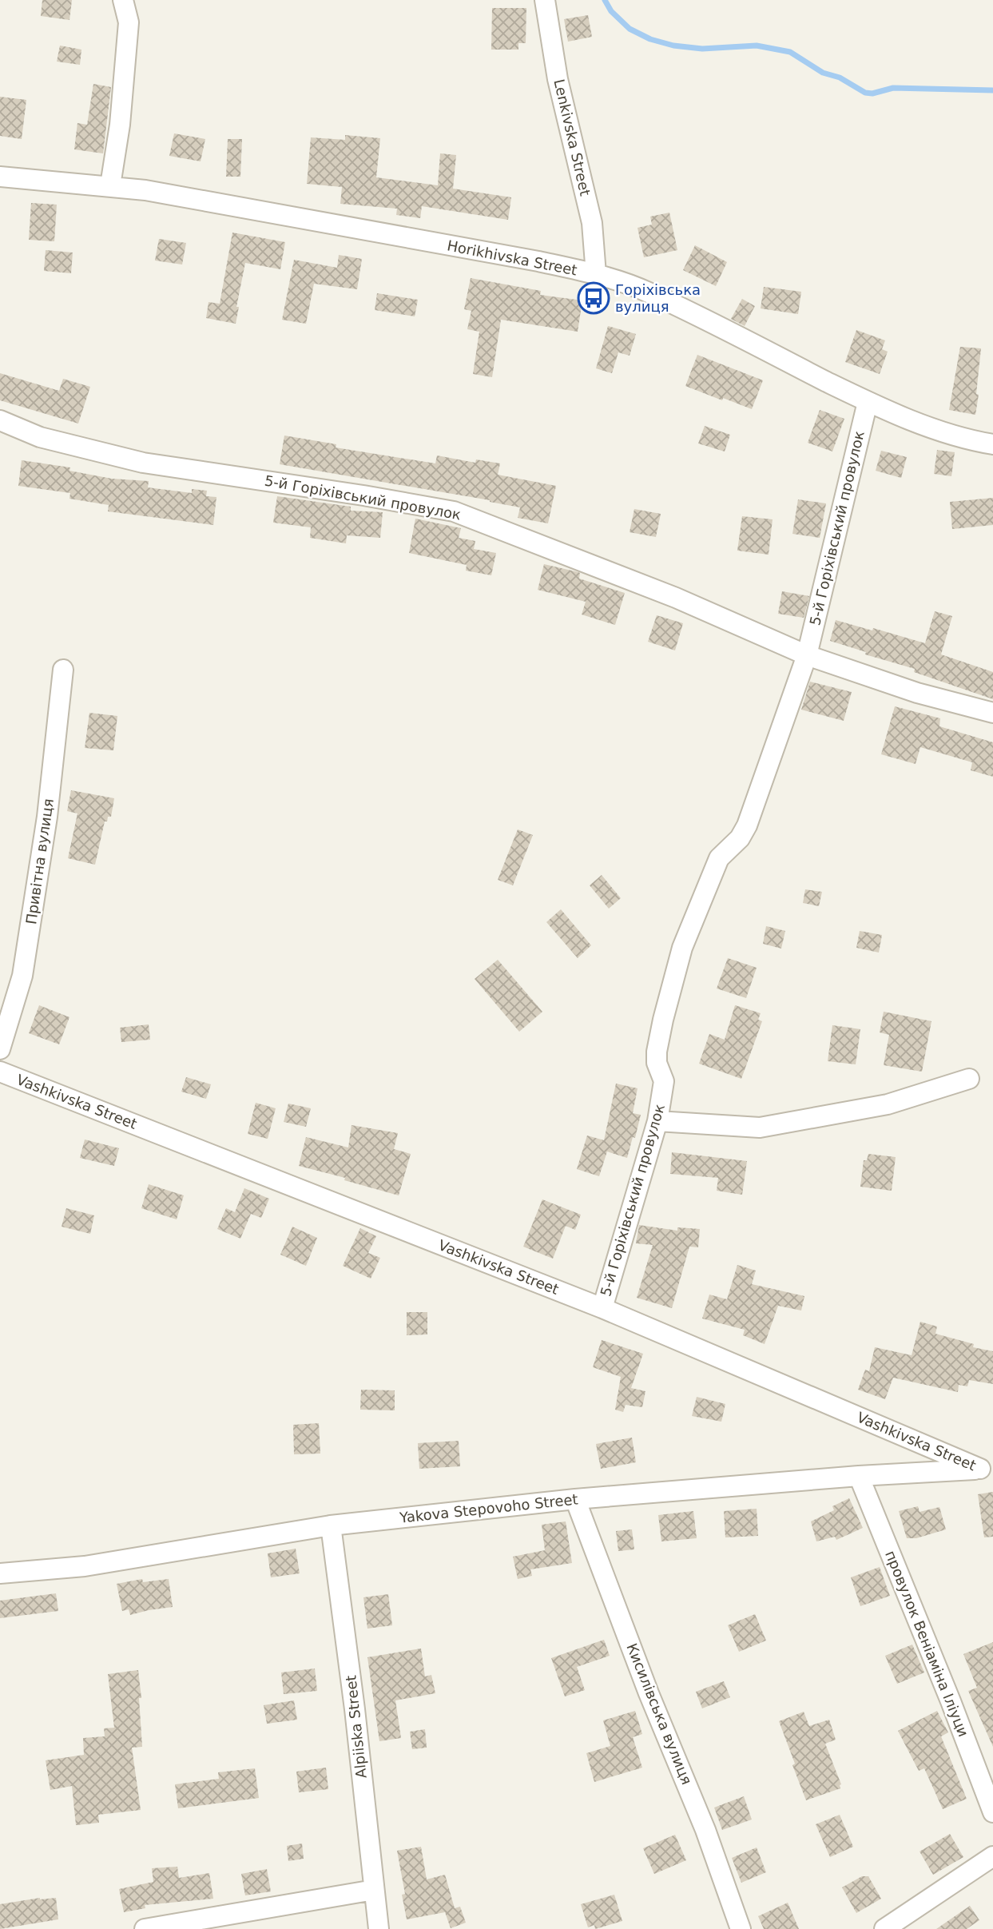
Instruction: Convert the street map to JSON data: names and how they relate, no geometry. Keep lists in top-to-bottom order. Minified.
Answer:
{"streets":{"street":["Lenkivska Street","Horikhivska Street","5-й Горіхівський провулок","Привітна вулиця","Vashkivska Street","Yakova Stepovoho Street","провулок Веніаміна Іліуци","Кисилівська вулиця","Alpiiska Street"]},"crossings":[["Lenkivska Street","Horikhivska Street"],["Horikhivska Street","5-й Горіхівський провулок"],["5-й Горіхівський провулок","Vashkivska Street"],["Vashkivska Street","Yakova Stepovoho Street"],["Yakova Stepovoho Street","провулок Веніаміна Іліуци"],["Yakova Stepovoho Street","Кисилівська вулиця"],["Yakova Stepovoho Street","Alpiiska Street"]],"places":{"bus stop":["Горіхівська вулиця"]}}
